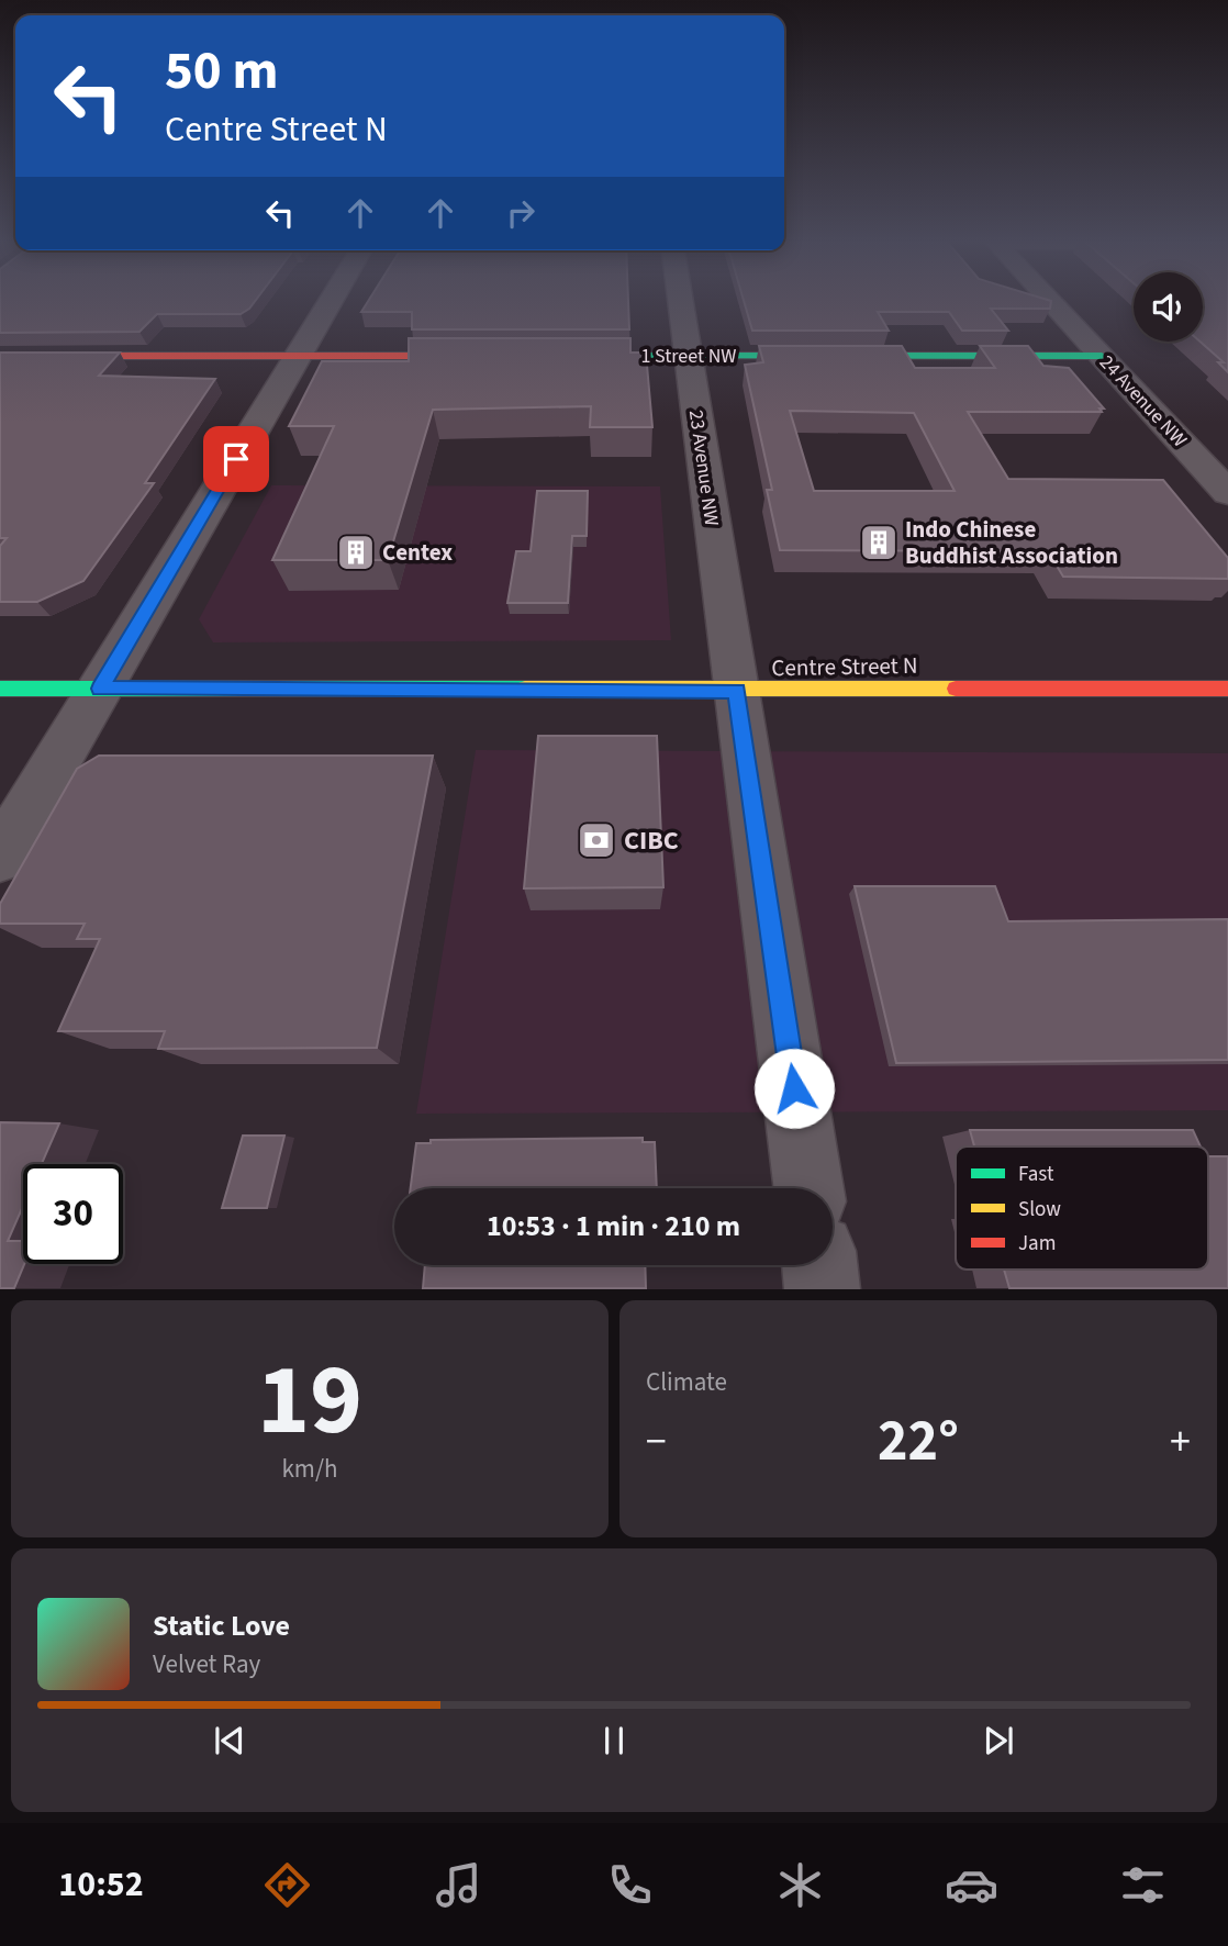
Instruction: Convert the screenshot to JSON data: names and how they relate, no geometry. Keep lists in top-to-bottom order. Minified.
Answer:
{"streets":{"street":["1 Street NW","24 Avenue NW","23 Avenue NW","Centre Street N"]},"crossings":[["1 Street NW","24 Avenue NW"],["1 Street NW","23 Avenue NW"],["23 Avenue NW","Centre Street N"]],"places":{"building":["Indo Chinese Buddhist Association","Centex"],"bank":["CIBC"]},"legend":["Fast","Slow","Jam"],"page":{"turn":["50 m","Centre Street N"],"limit":"30","trip":"10:53 · 1 min · 210 m","tile":[["19","km/h"],"Climate"],"heat":["−","22°","+"],"song":["Static Love","Velvet Ray"],"tabs":"10:52"}}
